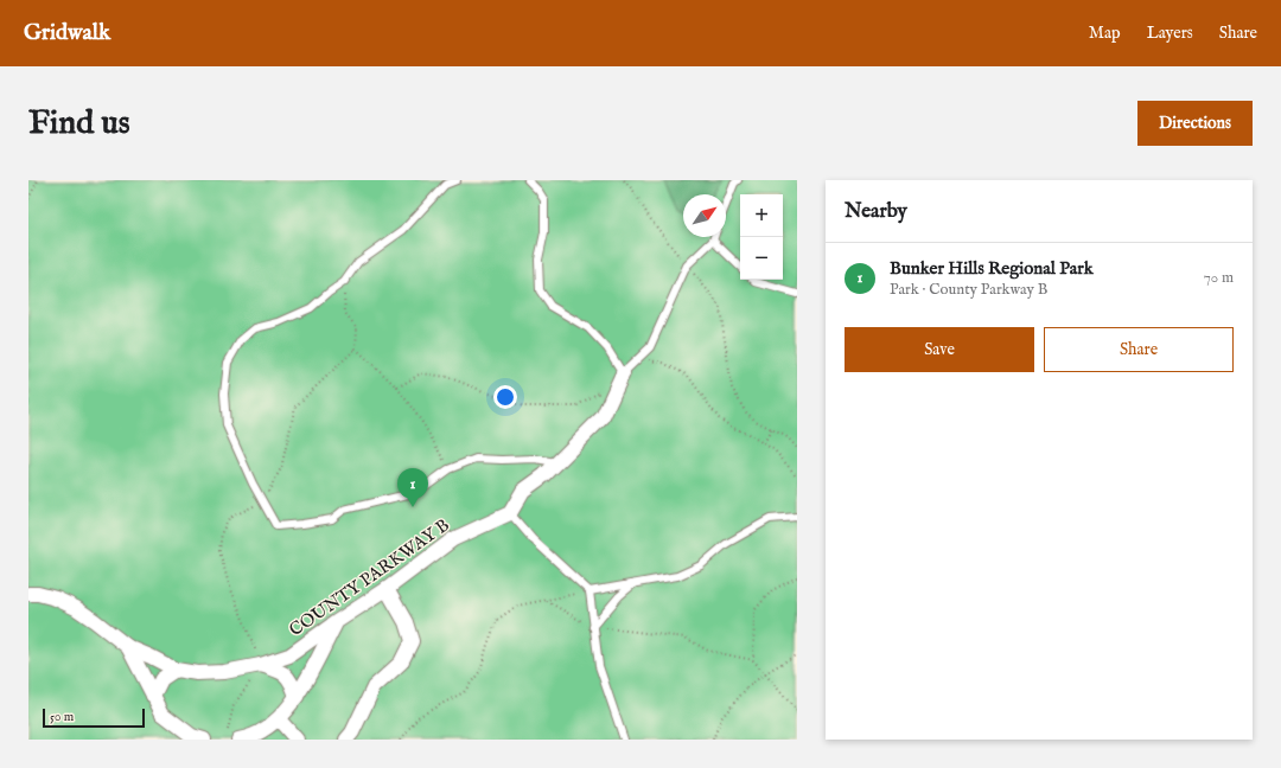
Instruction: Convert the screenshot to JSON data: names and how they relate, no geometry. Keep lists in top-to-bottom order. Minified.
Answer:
{"streets":{"street":["COUNTY PARKWAY B"]},"scale_bar":"50 m","north":"top right","page":{"header":"Gridwalk","nav":["Map","Layers","Share"],"buttons":["Directions",["Save","Share"]],"title":"Find us","heading":"Nearby","map_buttons":["+","−"],"list":[{"mark":"1","name":"Bunker Hills Regional Park","note":"Park · County Parkway B","value":"70 m"}],"pins":"1","scale":"50 m"}}
